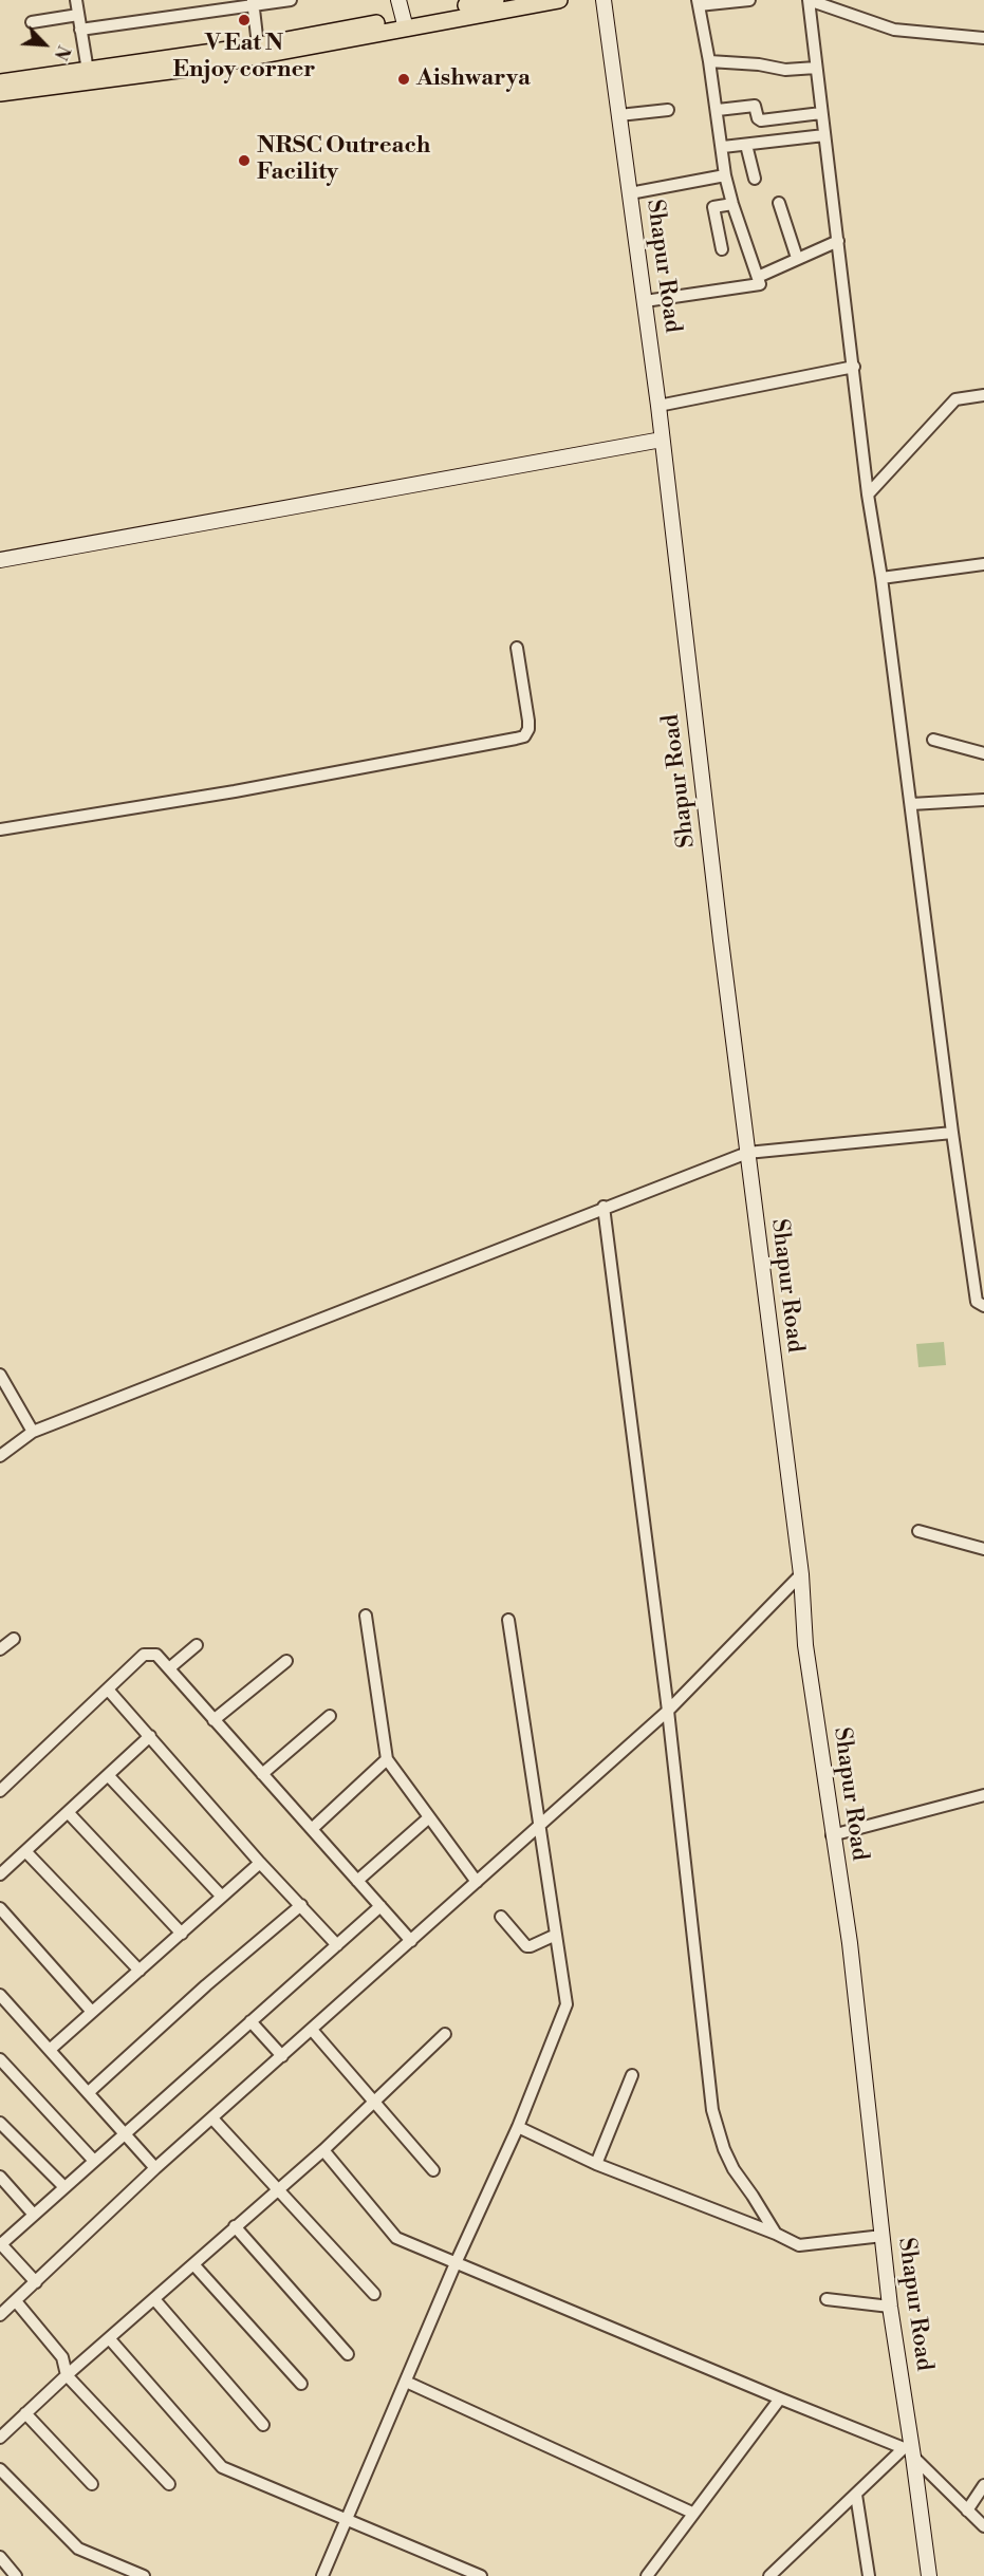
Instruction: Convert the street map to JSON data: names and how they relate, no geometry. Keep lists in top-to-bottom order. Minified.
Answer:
{"streets":{"street":["Shapur Road"]},"places":["V Eat N Enjoy corner","Aishwarya","NRSC Outreach Facility"],"north":"bottom right"}
